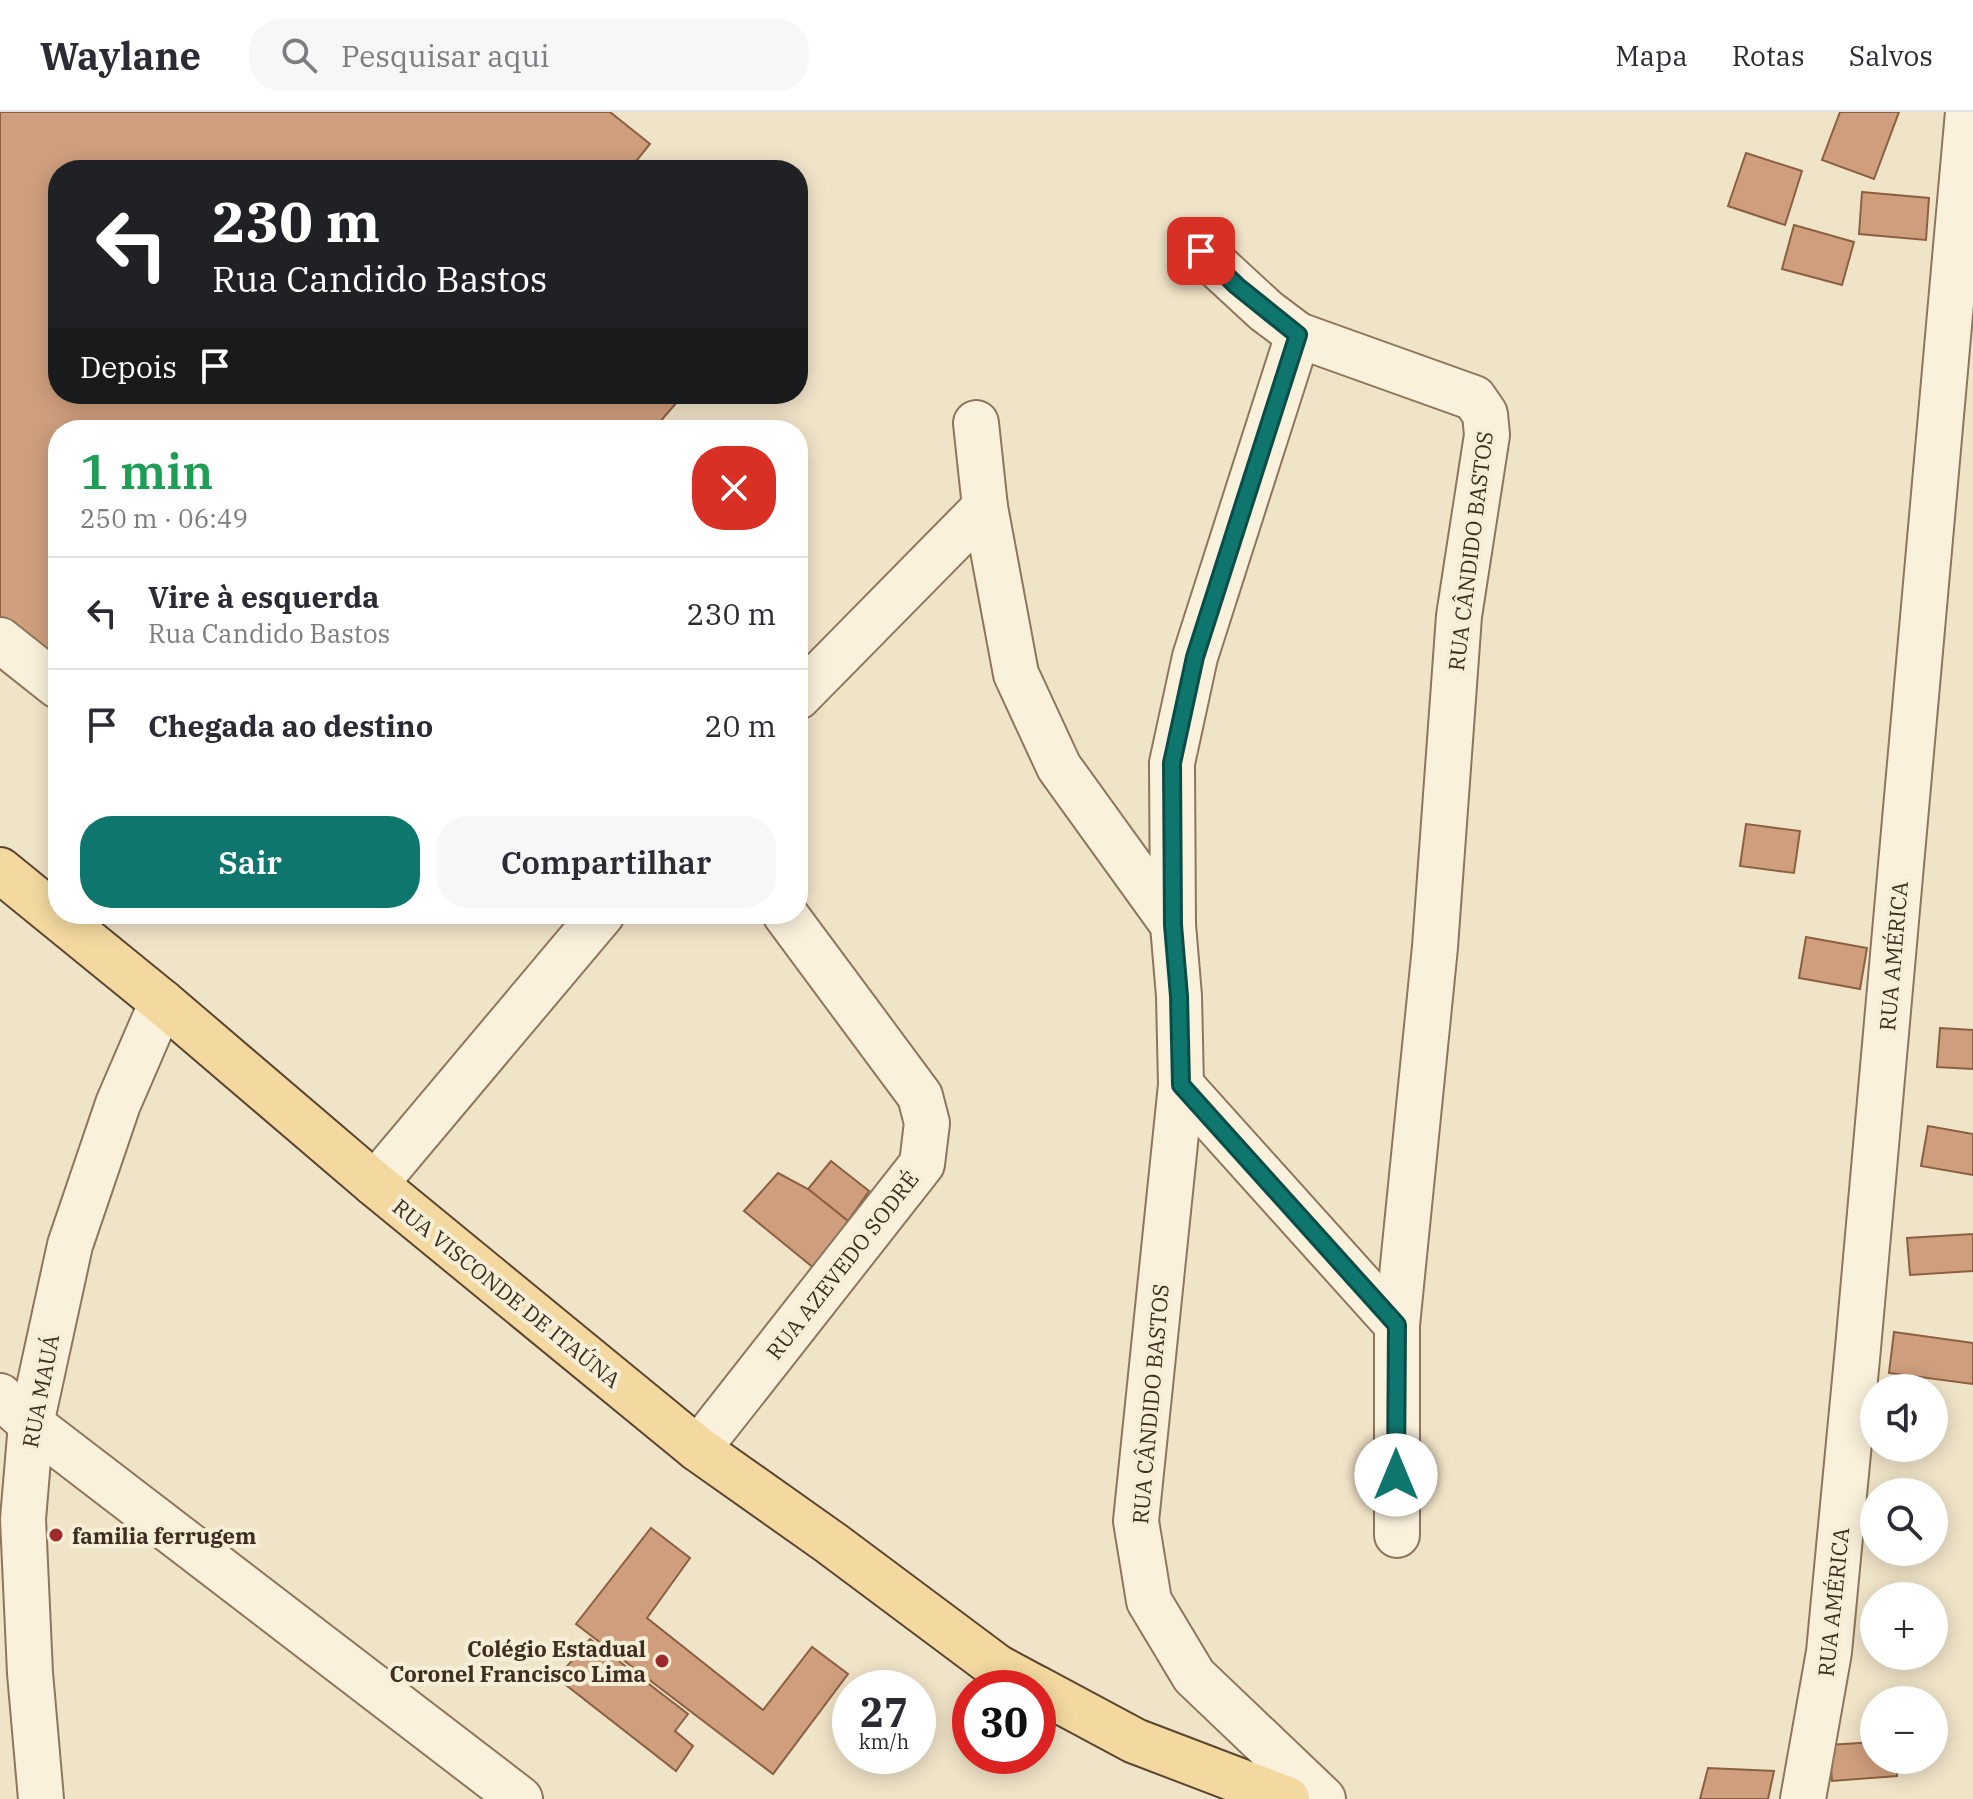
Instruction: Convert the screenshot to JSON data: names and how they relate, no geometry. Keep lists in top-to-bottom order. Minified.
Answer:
{"streets":{"main road":["RUA VISCONDE DE ITAÚNA"],"street":["RUA CÂNDIDO BASTOS","RUA AMÉRICA","RUA AZEVEDO SODRÉ","RUA MAUÁ"]},"crossings":[["RUA AZEVEDO SODRÉ","RUA VISCONDE DE ITAÚNA"],["RUA VISCONDE DE ITAÚNA","RUA MAUÁ"]],"places":["familia ferrugem","Colégio Estadual Coronel Francisco Lima"],"page":{"header":"Waylane","search":"Pesquisar aqui","nav":["Mapa","Rotas","Salvos"],"turn":["230 m","Rua Candido Bastos"],"then":"Depois","heading":["1 min","250 m · 06:49"],"list":[{"name":"Vire à esquerda","note":"Rua Candido Bastos","value":"230 m"},{"name":"Chegada ao destino","value":"20 m"}],"buttons":["Sair","Compartilhar"],"map_buttons":["+","−"],"speed":"27 km/h","limit":"30"}}
